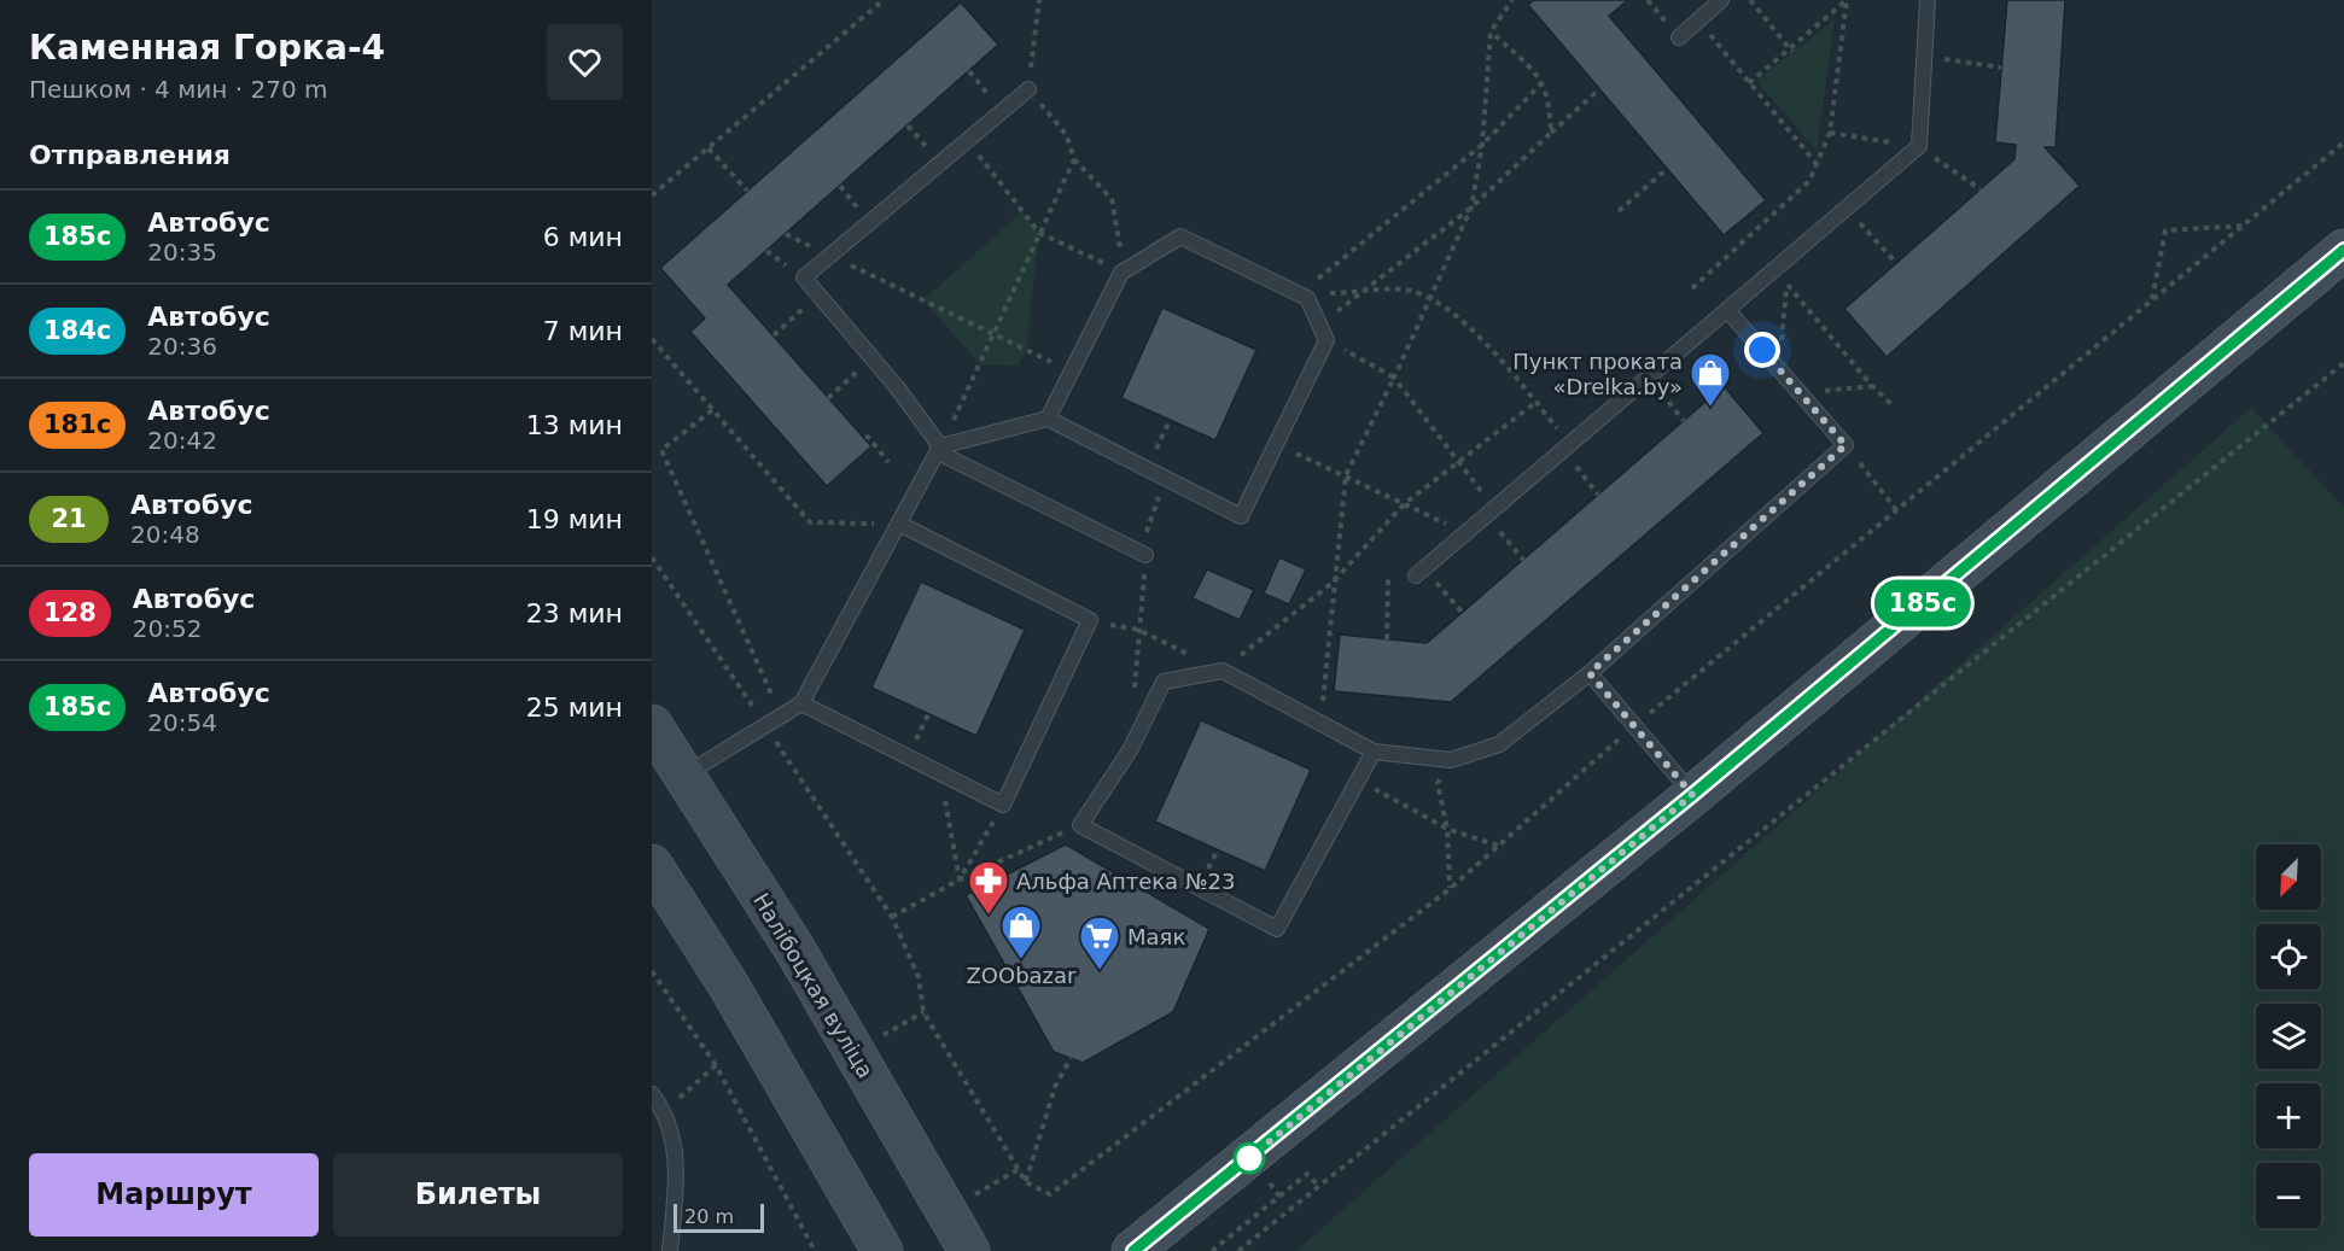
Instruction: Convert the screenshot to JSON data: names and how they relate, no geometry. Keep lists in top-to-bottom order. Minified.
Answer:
{"streets":{"main road":["Налібоцкая вуліца"]},"places":{"shop":["Пункт проката «Drelka.by»","ZOObazar"],"pharmacy":["Альфа Аптека №23"],"supermarket":["Маяк"]},"lines":["bus line 185с"],"scale_bar":"20 m","north":"bottom left","page":{"heading":[["Каменная Горка-4","Пешком · 4 мин · 270 m"],"Отправления"],"on_map":"185с","list":[{"mark":"185с","name":"Автобус","note":"20:35","value":"6 мин"},{"mark":"184с","name":"Автобус","note":"20:36","value":"7 мин"},{"mark":"181с","name":"Автобус","note":"20:42","value":"13 мин"},{"mark":"21","name":"Автобус","note":"20:48","value":"19 мин"},{"mark":"128","name":"Автобус","note":"20:52","value":"23 мин"},{"mark":"185с","name":"Автобус","note":"20:54","value":"25 мин"}],"map_buttons":["+","−"],"buttons":["Маршрут","Билеты"],"scale":"20 m"}}
